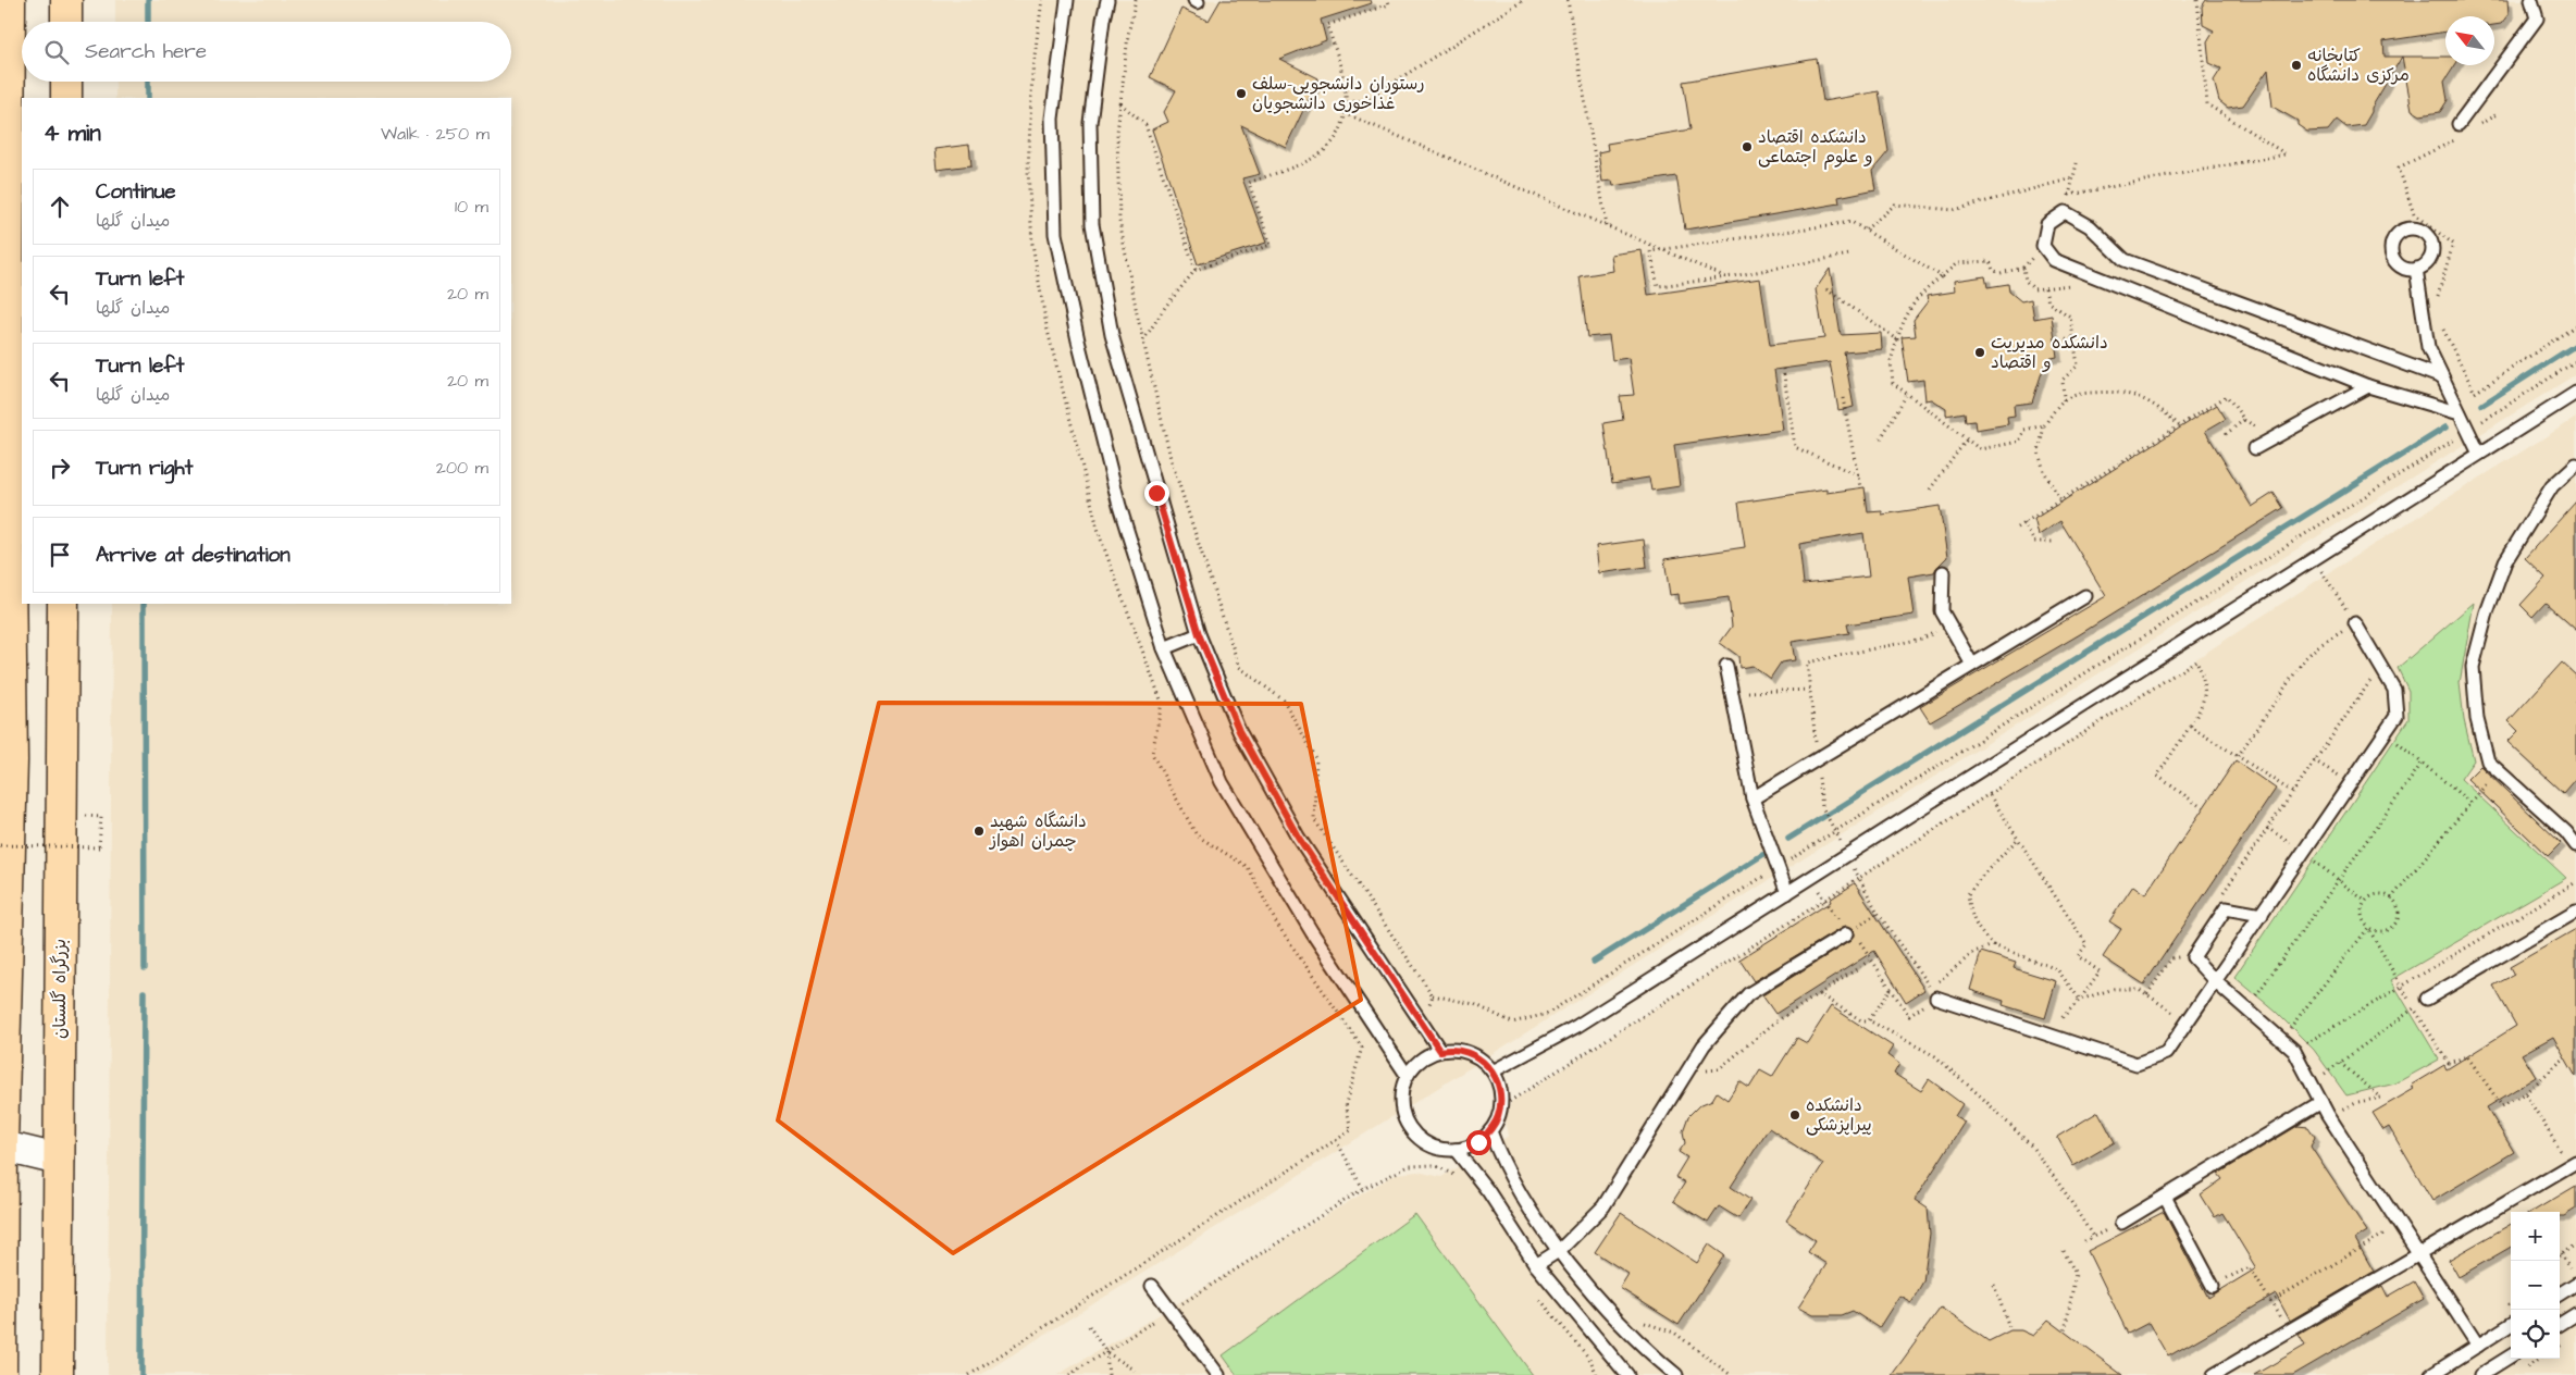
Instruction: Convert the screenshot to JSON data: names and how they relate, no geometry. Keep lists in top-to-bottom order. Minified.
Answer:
{"streets":{"highway":["بزرگراه گلستان"]},"places":["کتابخانه مرکزی دانشگاه","رستوران دانشجویی-سلف غذاخوری دانشجویان","دانشکده اقتصاد و علوم اجتماعی","دانشکده مدیریت و اقتصاد","دانشگاه شهید چمران اهواز","دانشکده پیراپزشکی"],"north":"top left","page":{"search":"Search here","heading":["4 min","Walk · 250 m"],"list":[["Continue","میدان گلها","10 m"],["Turn left","میدان گلها","20 m"],["Turn left","میدان گلها","20 m"],["Turn right","200 m"],"Arrive at destination"],"map_buttons":["+","−"]}}
